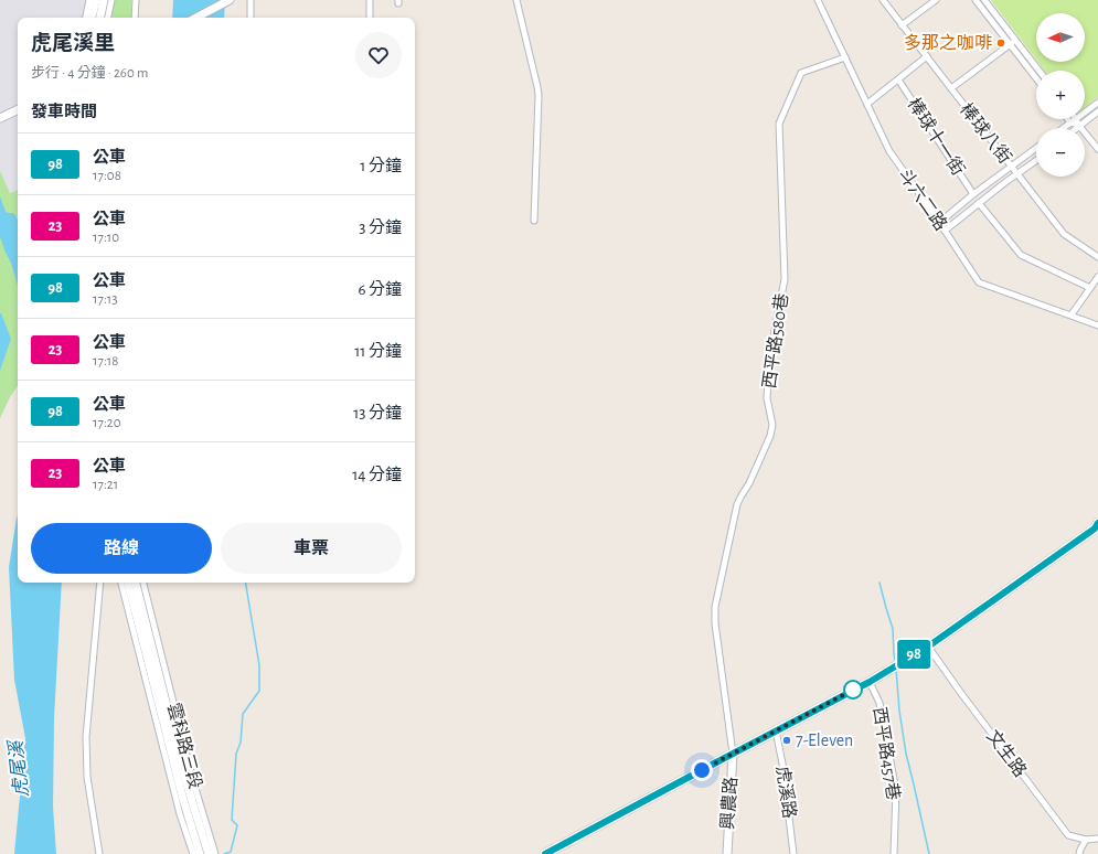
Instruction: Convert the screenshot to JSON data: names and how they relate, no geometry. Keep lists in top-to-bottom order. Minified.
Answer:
{"streets":{"main road":["雲科路三段","興農路"],"street":["棒球八街","棒球十一街","斗六二路","西平路580巷","西平路457巷","文生路","虎溪路"]},"crossings":[["斗六二路","西平路580巷"],["西平路580巷","興農路"]],"water":["虎尾溪"],"places":["多那之咖啡","7-Eleven"],"lines":["bus line 98"],"north":"left","page":{"on_map":"98","map_buttons":["+","−"],"heading":[["虎尾溪里","步行 · 4 分鐘 · 260 m"],"發車時間"],"list":[{"mark":"98","name":"公車","note":"17:08","value":"1 分鐘"},{"mark":"23","name":"公車","note":"17:10","value":"3 分鐘"},{"mark":"98","name":"公車","note":"17:13","value":"6 分鐘"},{"mark":"23","name":"公車","note":"17:18","value":"11 分鐘"},{"mark":"98","name":"公車","note":"17:20","value":"13 分鐘"},{"mark":"23","name":"公車","note":"17:21","value":"14 分鐘"}],"buttons":["路線","車票"]}}
